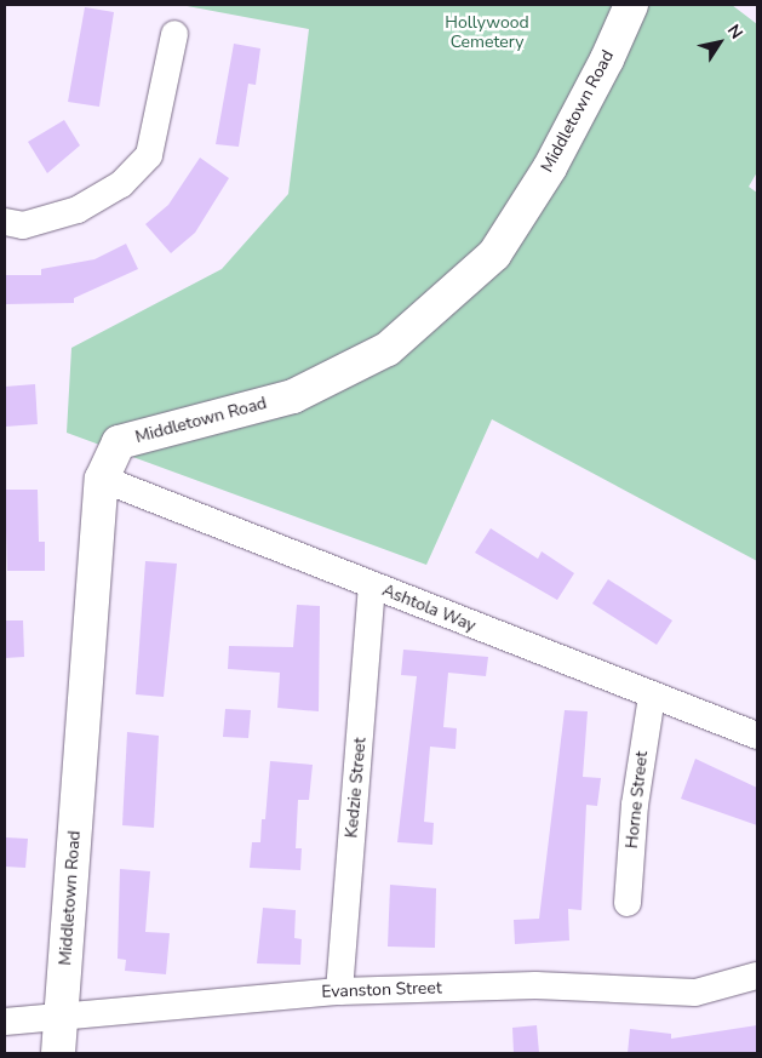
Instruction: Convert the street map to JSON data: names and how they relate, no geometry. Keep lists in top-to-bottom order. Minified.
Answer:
{"streets":{"street":["Middletown Road","Ashtola Way","Kedzie Street","Horne Street","Evanston Street"]},"crossings":[["Middletown Road","Ashtola Way"],["Middletown Road","Evanston Street"],["Ashtola Way","Kedzie Street"],["Ashtola Way","Horne Street"],["Kedzie Street","Evanston Street"]],"parks":["Hollywood Cemetery"],"north":"top right"}
